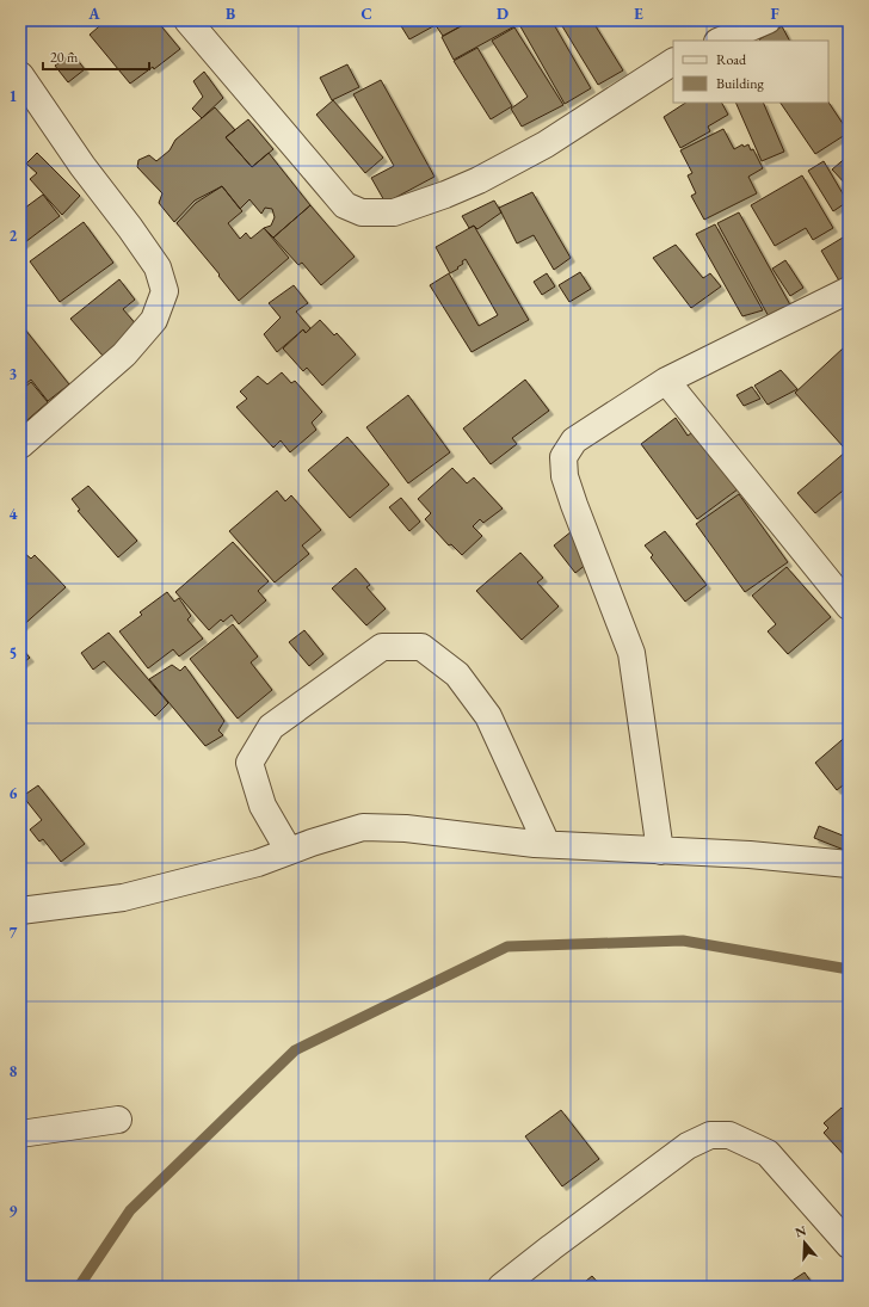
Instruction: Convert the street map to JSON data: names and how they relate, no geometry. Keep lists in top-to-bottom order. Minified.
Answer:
{"legend":["Road","Building"],"scale_bar":"20 m","north":"top","grid":{"columns":["A","B","C","D","E","F"],"rows":["1","2","3","4","5","6","7","8","9"]}}
